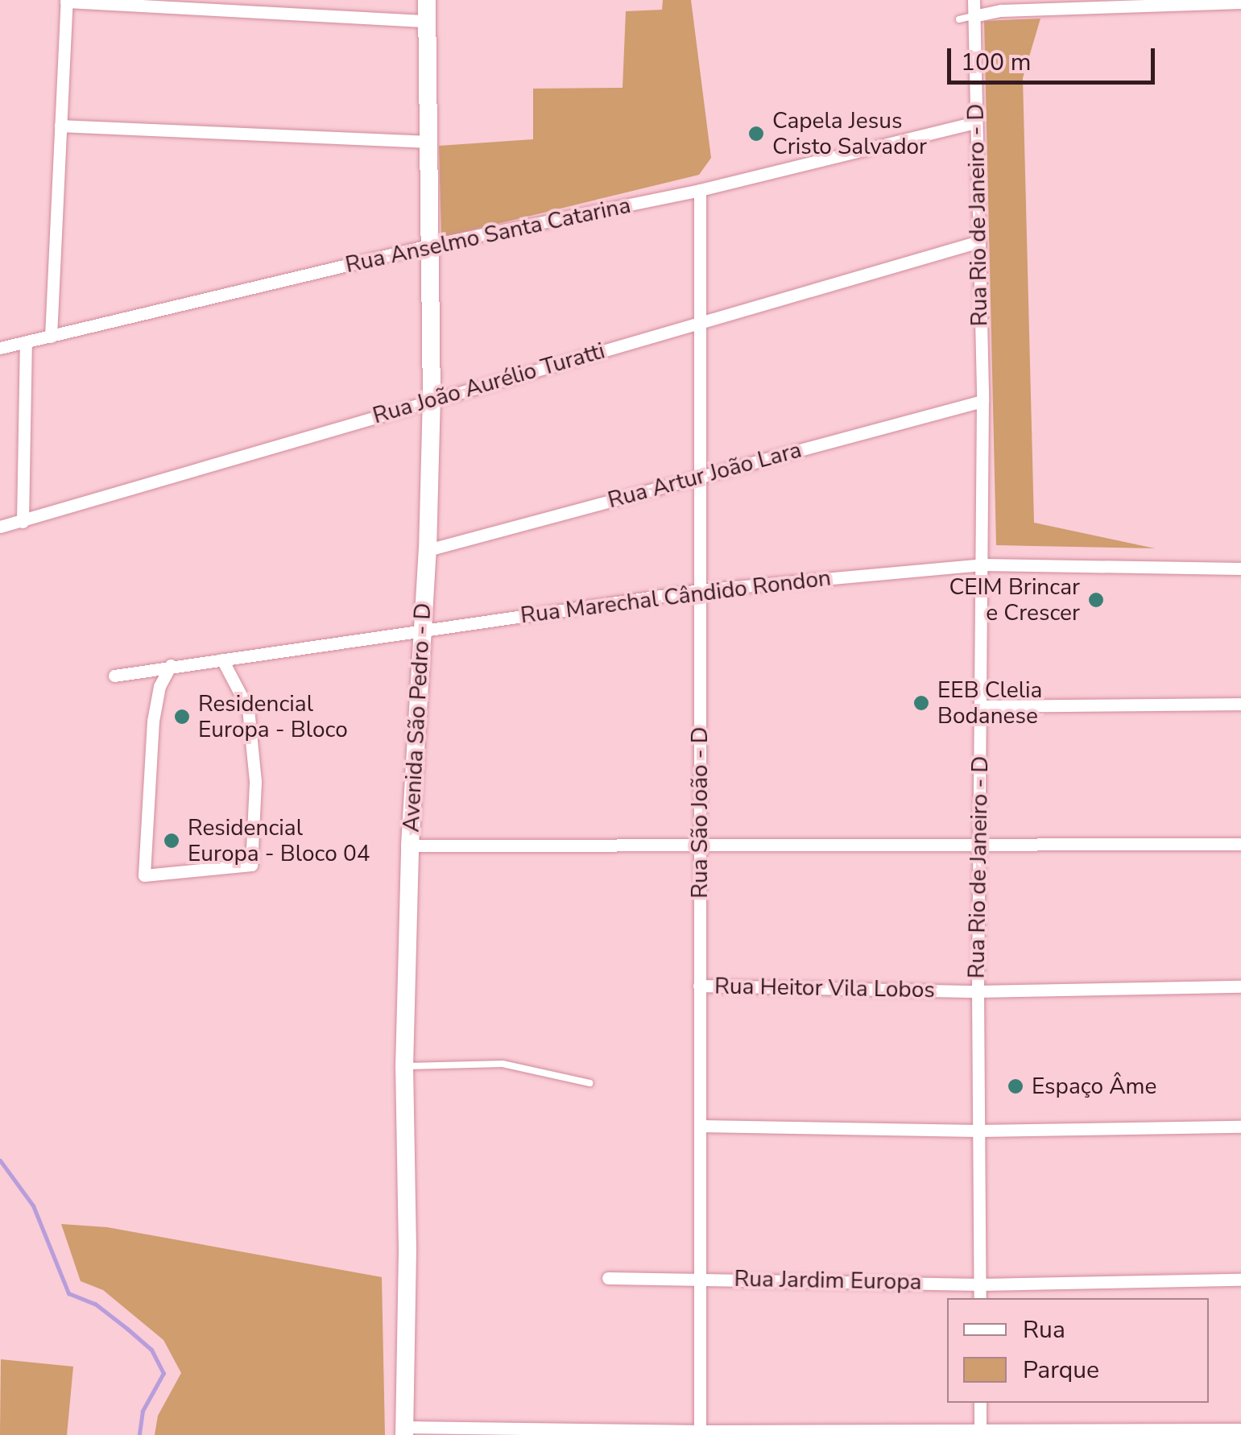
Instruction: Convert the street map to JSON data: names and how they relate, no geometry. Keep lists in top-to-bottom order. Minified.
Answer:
{"streets":{"street":["Rua Rio de Janeiro - D","Rua Anselmo Santa Catarina","Rua João Aurélio Turatti","Rua Artur João Lara","Rua Marechal Cândido Rondon","Avenida São Pedro - D","Rua São João - D","Rua Heitor Vila Lobos","Rua Jardim Europa"]},"crossings":[["Rua Rio de Janeiro - D","Rua Anselmo Santa Catarina"],["Rua Rio de Janeiro - D","Rua João Aurélio Turatti"],["Rua Rio de Janeiro - D","Rua Artur João Lara"],["Rua Rio de Janeiro - D","Rua Marechal Cândido Rondon"],["Rua Rio de Janeiro - D","Rua Heitor Vila Lobos"],["Rua Rio de Janeiro - D","Rua Jardim Europa"],["Rua Anselmo Santa Catarina","Avenida São Pedro - D"],["Rua Anselmo Santa Catarina","Rua São João - D"],["Rua João Aurélio Turatti","Avenida São Pedro - D"],["Rua João Aurélio Turatti","Rua São João - D"],["Rua Artur João Lara","Avenida São Pedro - D"],["Rua Artur João Lara","Rua São João - D"],["Rua Marechal Cândido Rondon","Avenida São Pedro - D"],["Rua Marechal Cândido Rondon","Rua São João - D"],["Rua São João - D","Rua Heitor Vila Lobos"],["Rua São João - D","Rua Jardim Europa"]],"places":["Capela Jesus Cristo Salvador","CEIM Brincar e Crescer","EEB Clelia Bodanese","Residencial Europa - Bloco","Residencial Europa - Bloco 04","Espaço Âme"],"legend":["Rua","Parque"],"scale_bar":"100 m"}
